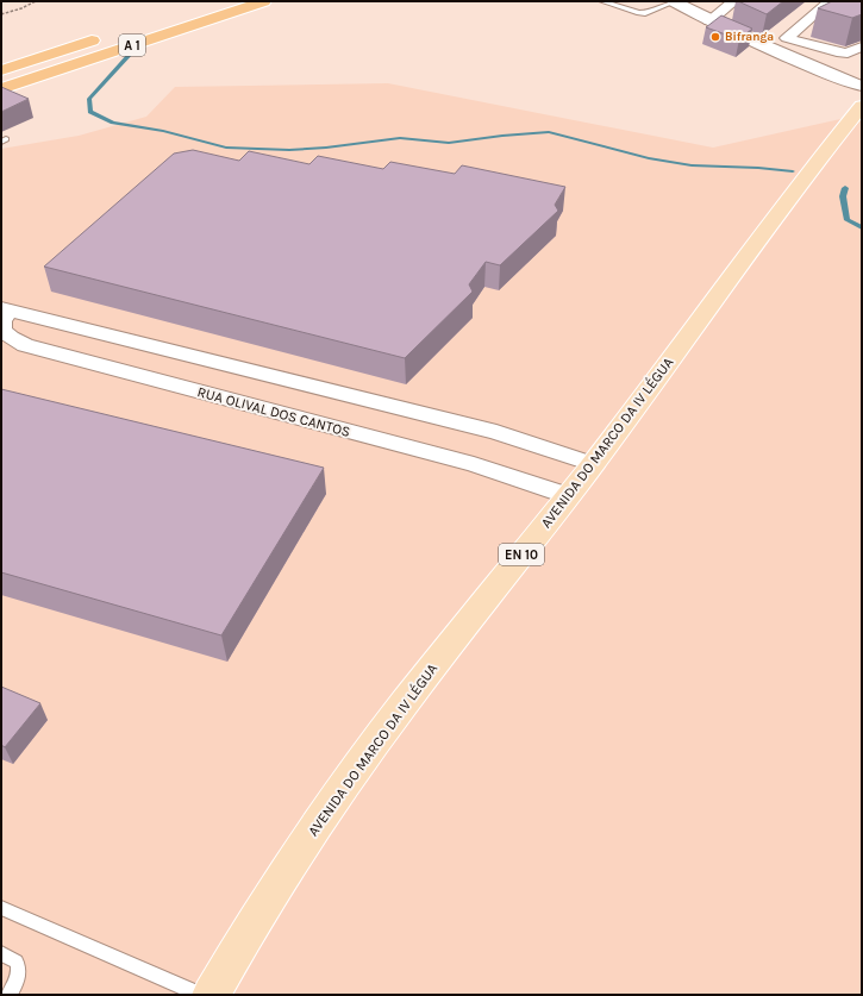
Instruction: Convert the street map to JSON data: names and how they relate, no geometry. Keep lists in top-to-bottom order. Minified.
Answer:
{"streets":{"highway":["A 1"],"main road":["AVENIDA DO MARCO DA IV LÉGUA","EN 10"],"street":["RUA OLIVAL DOS CANTOS"]},"crossings":[["RUA OLIVAL DOS CANTOS","AVENIDA DO MARCO DA IV LÉGUA"]],"places":["Bifranga"]}
